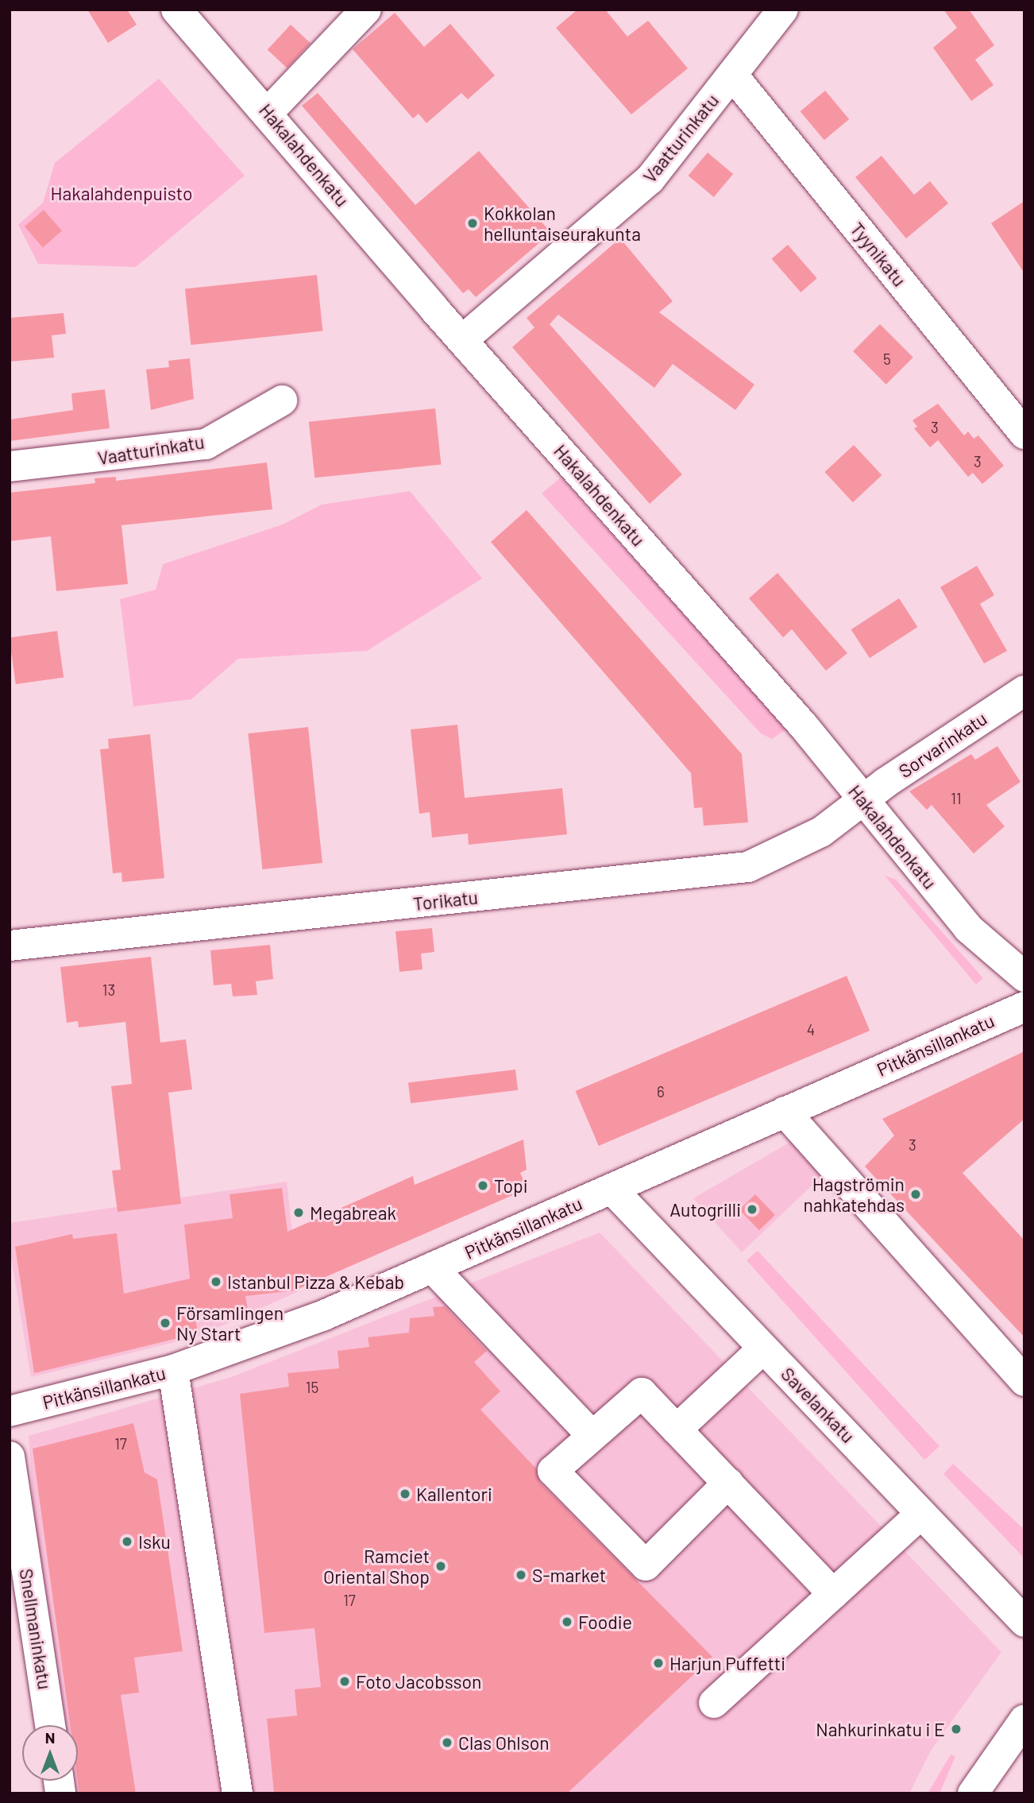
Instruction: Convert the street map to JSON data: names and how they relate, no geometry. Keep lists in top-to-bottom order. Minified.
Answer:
{"streets":{"street":["Vaatturinkatu","Hakalahdenkatu","Tyynikatu","Sorvarinkatu","Torikatu","Pitkänsillankatu","Savelankatu","Snellmaninkatu"]},"crossings":[["Vaatturinkatu","Hakalahdenkatu"],["Vaatturinkatu","Tyynikatu"],["Hakalahdenkatu","Sorvarinkatu"],["Hakalahdenkatu","Torikatu"],["Sorvarinkatu","Torikatu"],["Pitkänsillankatu","Savelankatu"]],"parks":["Hakalahdenpuisto"],"places":["Kokkolan helluntaiseurakunta","Topi","Hagströmin nahkatehdas","Autogrilli","Megabreak","Istanbul Pizza & Kebab","Församlingen Ny Start","Kallentori","Isku","Ramciet Oriental Shop","S-market","Foodie","Harjun Puffetti","Foto Jacobsson","Nahkurinkatu i E","Clas Ohlson"],"house_numbers":["5","3","3","11","13","4","6","3","15","17","17"],"north":"top"}
